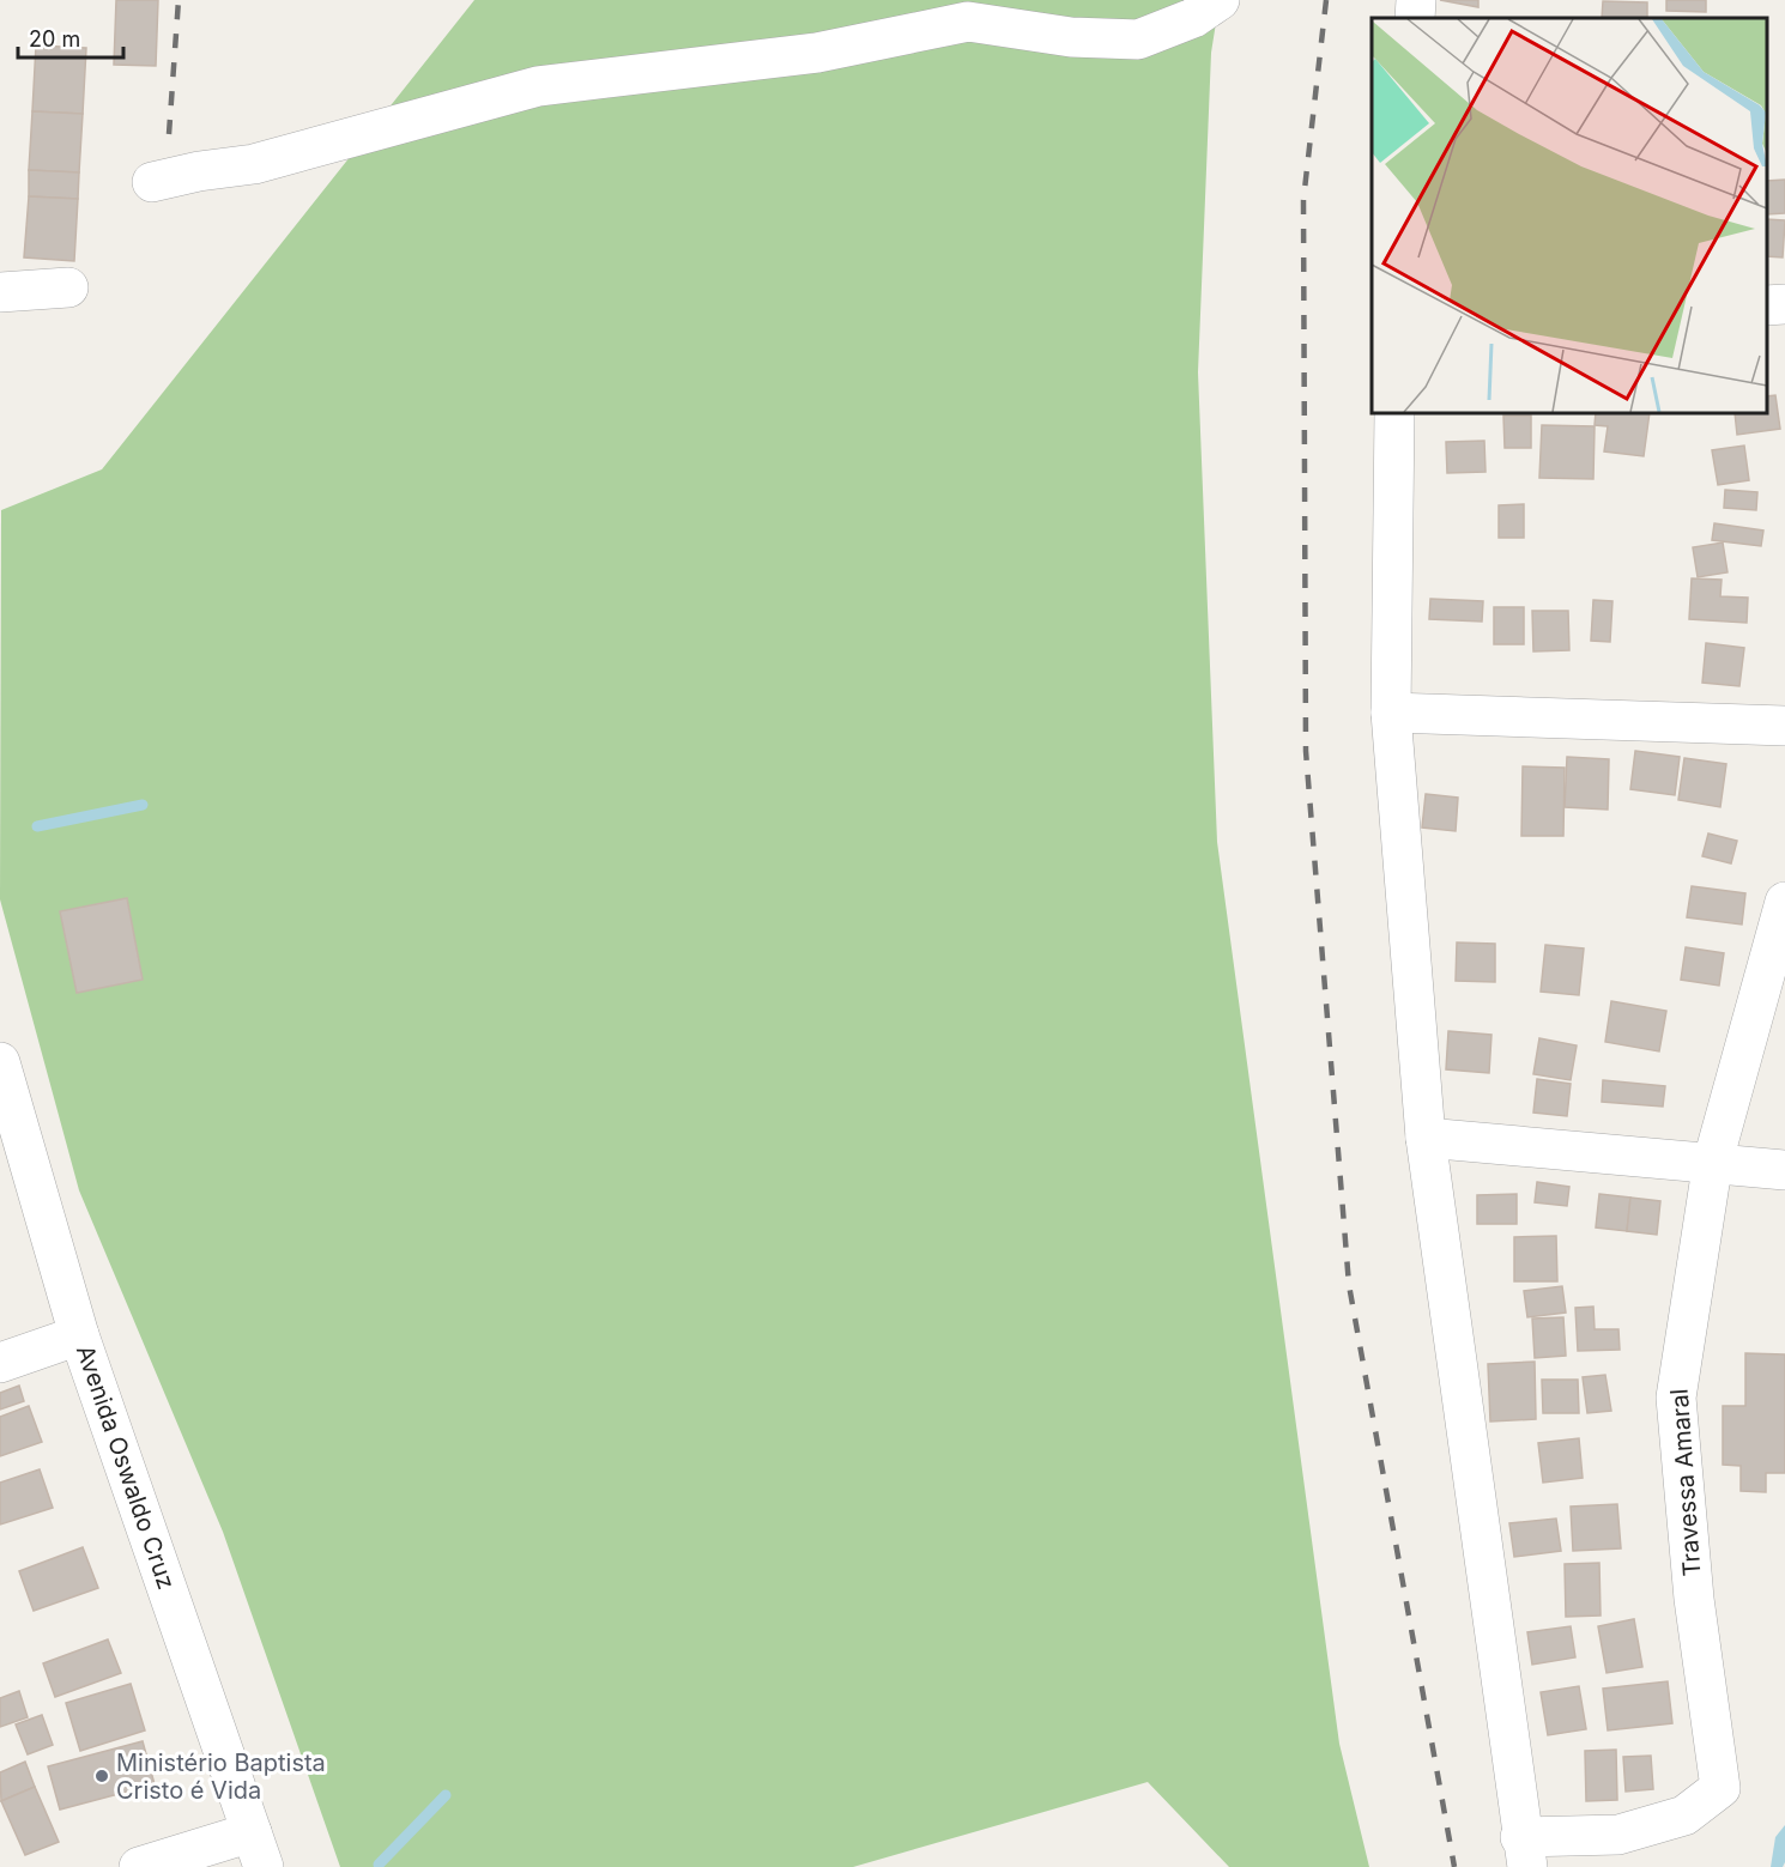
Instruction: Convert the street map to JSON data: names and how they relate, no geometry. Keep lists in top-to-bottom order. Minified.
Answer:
{"streets":{"street":["Avenida Oswaldo Cruz","Travessa Amaral"]},"places":["Ministério Baptista Cristo é Vida"],"scale_bar":"20 m"}
